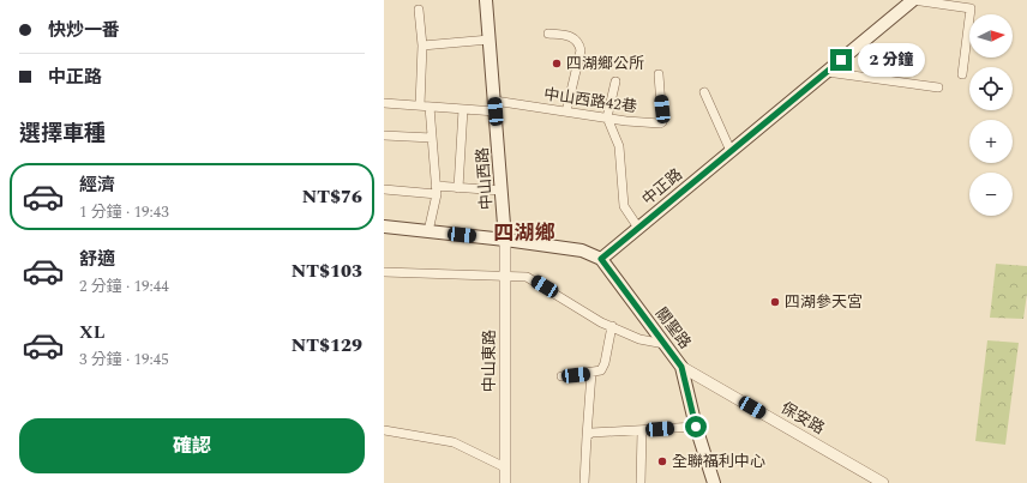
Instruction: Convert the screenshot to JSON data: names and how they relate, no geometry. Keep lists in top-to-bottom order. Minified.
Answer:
{"streets":{"main road":["中山西路","中正路","關聖路"],"street":["中山西路42巷","中山東路","保安路"]},"crossings":[["中山西路42巷","中山西路"],["中山西路","中山東路"],["中正路","關聖路"],["關聖路","保安路"]],"districts":["四湖鄉"],"places":["四湖鄉公所","四湖參天宮","全聯福利中心"],"north":"right","page":{"banner":["快炒一番","中正路"],"map_buttons":["+","−"],"bubble":"2 分鐘","heading":"選擇車種","list":[{"name":"經濟","note":"1 分鐘 · 19:43","value":"NT$76"},{"name":"舒適","note":"2 分鐘 · 19:44","value":"NT$103"},{"name":"XL","note":"3 分鐘 · 19:45","value":"NT$129"}],"buttons":"確認"}}
